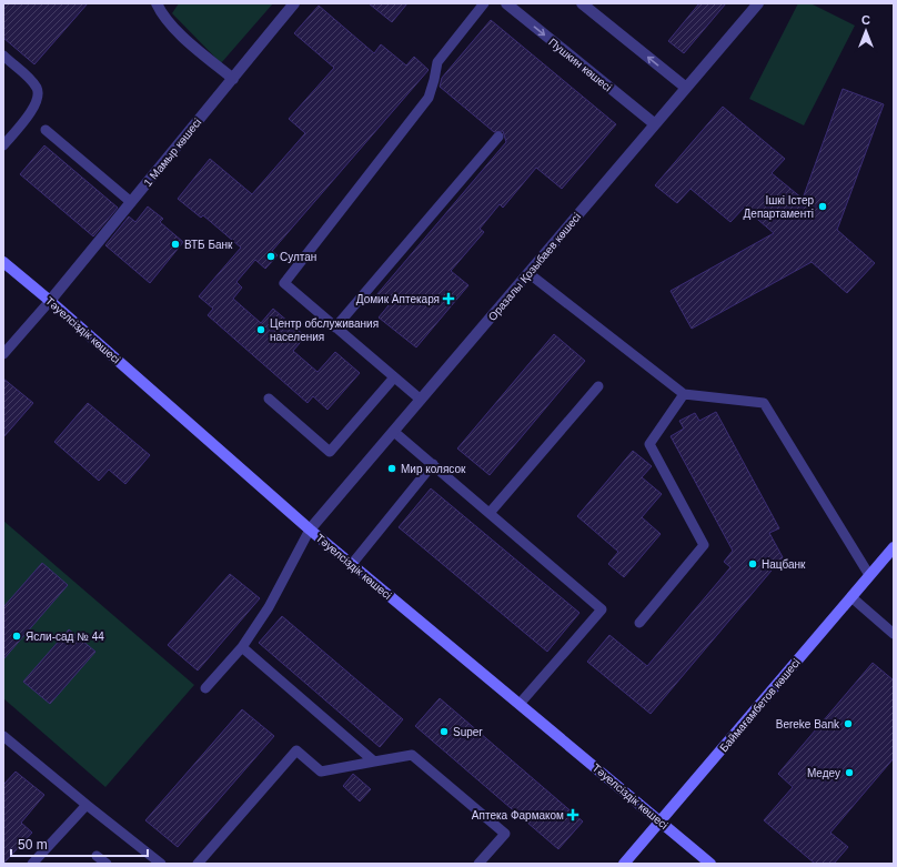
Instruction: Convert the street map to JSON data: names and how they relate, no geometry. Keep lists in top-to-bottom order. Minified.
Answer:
{"streets":{"main road":["Тәуелсіздік көшесі","Баймағамбетов көшесі"],"street":["Пушкин көшесі","1 Мамыр көшесі","Оразалы Қозыбаев көшесі"]},"crossings":[["Пушкин көшесі","Оразалы Қозыбаев көшесі"],["1 Мамыр көшесі","Тәуелсіздік көшесі"],["Оразалы Қозыбаев көшесі","Тәуелсіздік көшесі"],["Тәуелсіздік көшесі","Баймағамбетов көшесі"]],"places":{"other":["Ішкі Істер Департаменті","ВТБ Банк","Султан","Центр обслуживания населения","Мир колясок","Нацбанк","Ясли-сад № 44","Bereke Bank","Super","Медеу"],"health":["Домик Аптекаря","Аптека Фармаком"]},"scale_bar":"50 m","north":"top"}
